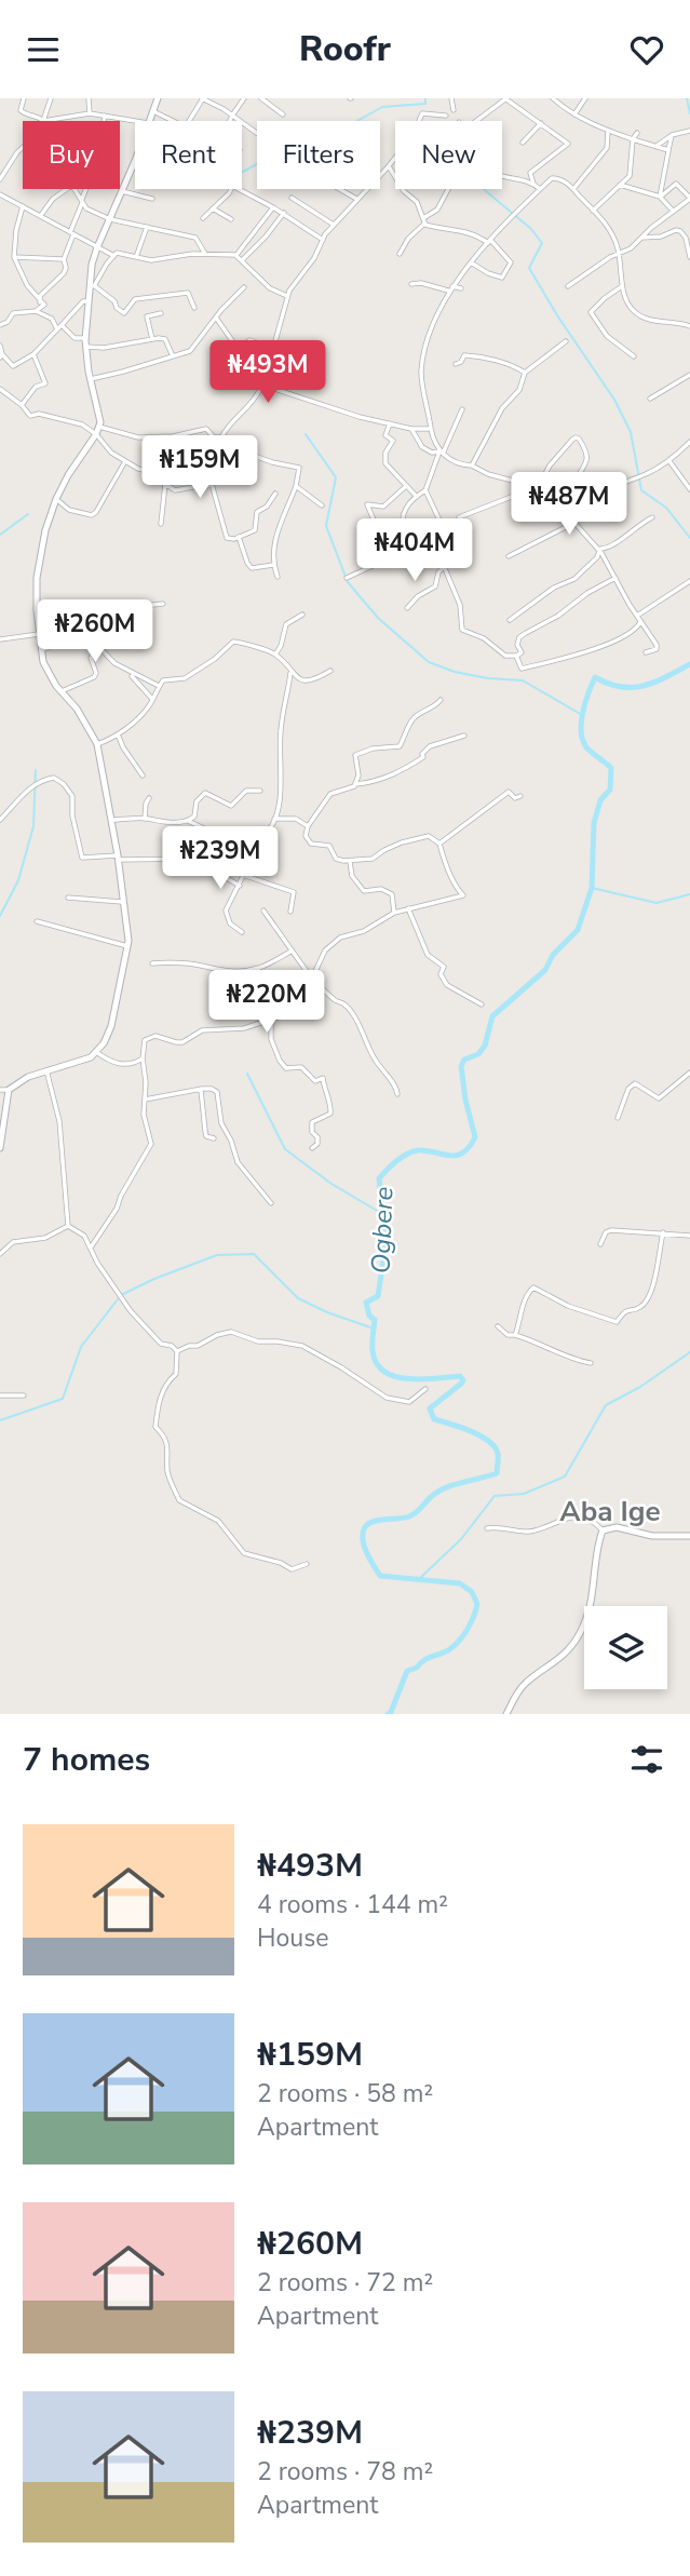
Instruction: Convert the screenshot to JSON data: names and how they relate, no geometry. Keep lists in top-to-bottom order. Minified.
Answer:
{"districts":["Aba Ige"],"water":["Ogbere"],"page":{"header":"Roofr","chip":["Buy","Rent","Filters","New"],"price":["₦493M","₦159M","₦487M","₦404M","₦260M","₦239M","₦220M"],"heading":"7 homes","list":[{"name":"₦493M","note":"4 rooms · 144 m² · House"},{"name":"₦159M","note":"2 rooms · 58 m² · Apartment"},{"name":"₦260M","note":"2 rooms · 72 m² · Apartment"},{"name":"₦239M","note":"2 rooms · 78 m² · Apartment"}]}}
